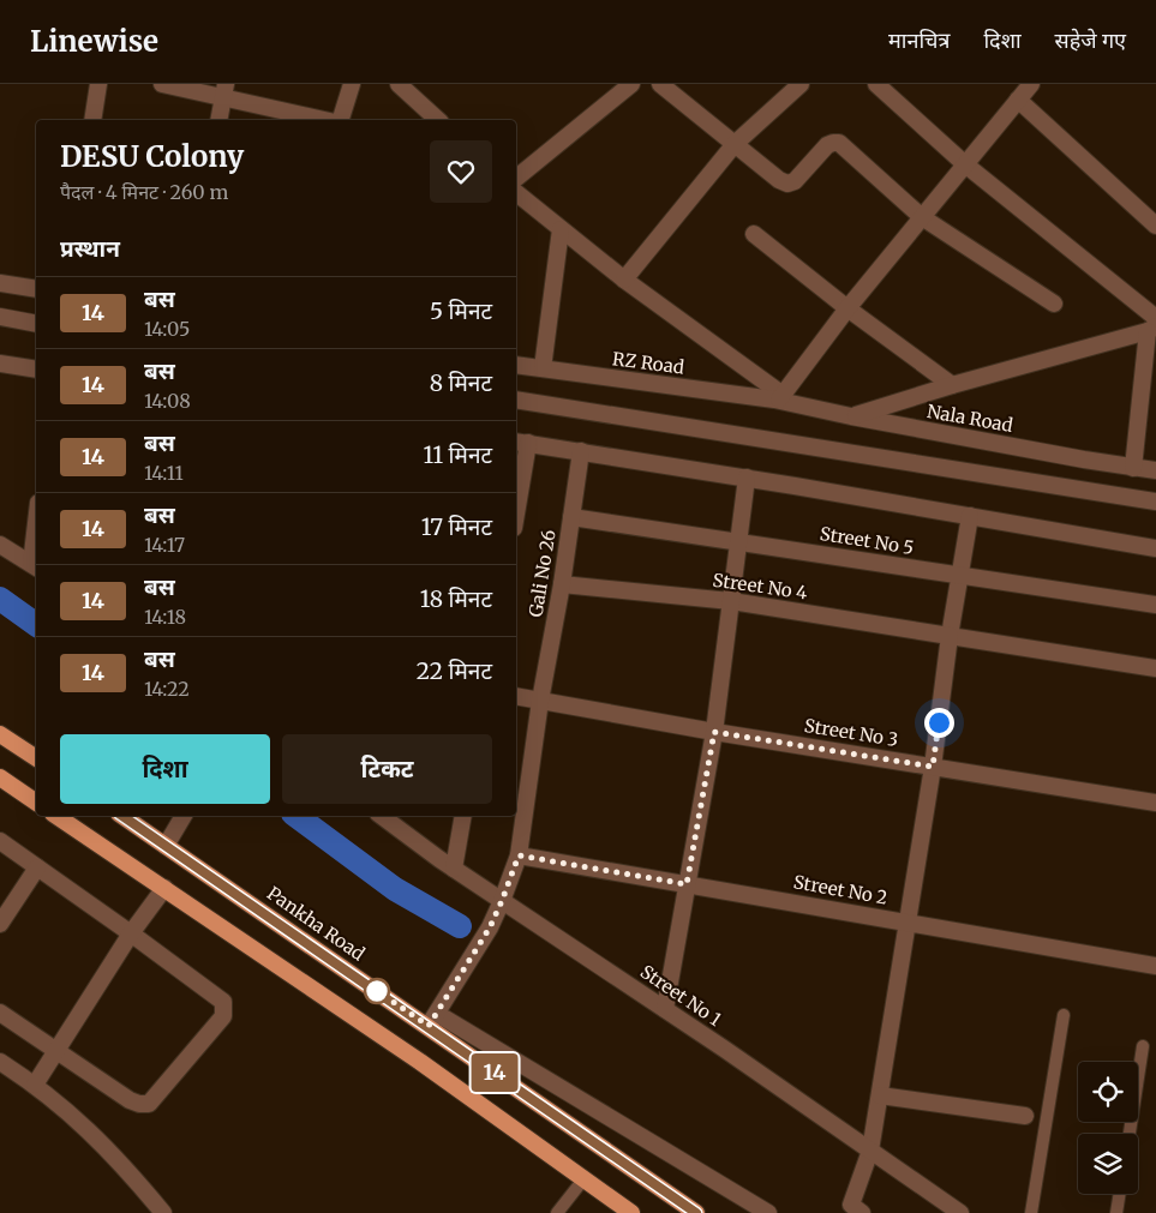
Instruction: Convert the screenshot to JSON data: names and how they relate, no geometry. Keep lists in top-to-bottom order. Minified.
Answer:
{"streets":{"main road":["Pankha Road"],"street":["RZ Road","Nala Road","Street No 5","Gali No 26","Street No 4","Street No 3","Street No 2","Street No 1"]},"crossings":[["RZ Road","Nala Road"],["Street No 5","Gali No 26"],["Gali No 26","Street No 4"],["Gali No 26","Street No 3"]],"lines":["bus line 14"],"page":{"header":"Linewise","nav":["मानचित्र","दिशा","सहेजे गए"],"on_map":"14","heading":[["DESU Colony","पैदल · 4 मिनट · 260 m"],"प्रस्थान"],"list":[{"mark":"14","name":"बस","note":"14:05","value":"5 मिनट"},{"mark":"14","name":"बस","note":"14:08","value":"8 मिनट"},{"mark":"14","name":"बस","note":"14:11","value":"11 मिनट"},{"mark":"14","name":"बस","note":"14:17","value":"17 मिनट"},{"mark":"14","name":"बस","note":"14:18","value":"18 मिनट"},{"mark":"14","name":"बस","note":"14:22","value":"22 मिनट"}],"buttons":["दिशा","टिकट"]}}
